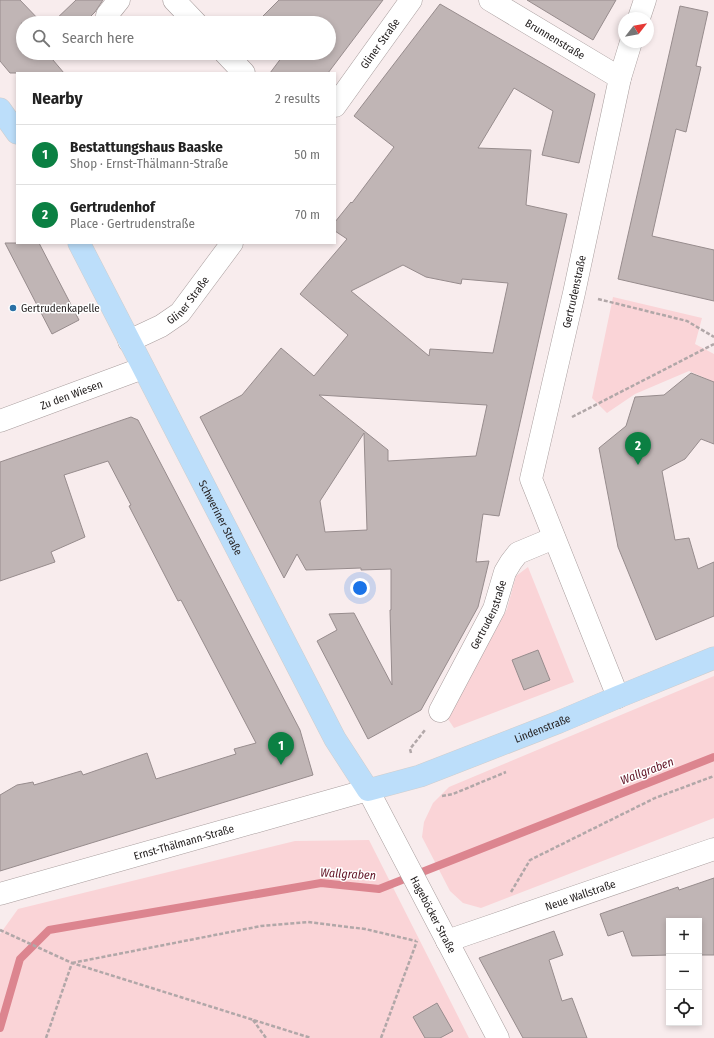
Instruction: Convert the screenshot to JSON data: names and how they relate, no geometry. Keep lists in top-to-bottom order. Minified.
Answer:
{"streets":{"main road":["Schweriner Straße","Lindenstraße"],"street":["Brunnenstraße","Gliner Straße","Gertrudenstraße","Zu den Wiesen","Ernst-Thälmann-Straße","Neue Wallstraße","Hageböcker Straße"]},"crossings":[["Brunnenstraße","Gertrudenstraße"],["Gliner Straße","Schweriner Straße"],["Gertrudenstraße","Lindenstraße"],["Zu den Wiesen","Schweriner Straße"],["Schweriner Straße","Lindenstraße"],["Schweriner Straße","Ernst-Thälmann-Straße"],["Schweriner Straße","Hageböcker Straße"],["Lindenstraße","Ernst-Thälmann-Straße"],["Lindenstraße","Hageböcker Straße"],["Ernst-Thälmann-Straße","Hageböcker Straße"],["Neue Wallstraße","Hageböcker Straße"]],"water":["Wallgraben"],"places":["Gertrudenkapelle"],"north":"top right","page":{"search":"Search here","heading":["Nearby","2 results"],"list":[{"mark":"1","name":"Bestattungshaus Baaske","note":"Shop · Ernst-Thälmann-Straße","value":"50 m"},{"mark":"2","name":"Gertrudenhof","note":"Place · Gertrudenstraße","value":"70 m"}],"pins":["2","1"],"map_buttons":["+","−"]}}
